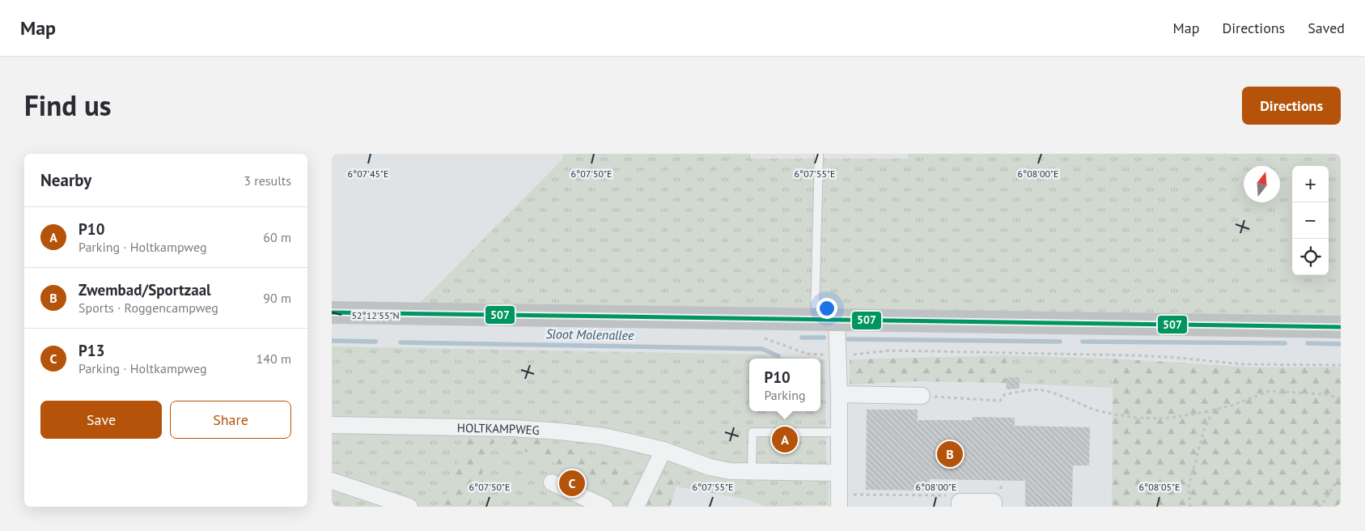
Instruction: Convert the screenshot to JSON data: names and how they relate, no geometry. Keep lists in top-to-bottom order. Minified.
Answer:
{"streets":{"street":["HOLTKAMPWEG"]},"water":["Sloot Molenallee"],"lines":["transit line 507"],"north":"top","page":{"header":"Map","nav":["Map","Directions","Saved"],"title":"Find us","buttons":["Directions",["Save","Share"]],"heading":["Nearby","3 results"],"map_buttons":["+","−"],"list":[{"mark":"A","name":"P10","note":"Parking · Holtkampweg","value":"60 m"},{"mark":"B","name":"Zwembad/Sportzaal","note":"Sports · Roggencampweg","value":"90 m"},{"mark":"C","name":"P13","note":"Parking · Holtkampweg","value":"140 m"}],"popup":["P10","Parking"],"pins":["A","B","C"]},"coordinates":["6°07'45\"E","6°07'50\"E","6°07'55\"E","6°08'00\"E","52°12'55\"N","6°08'05\"E"]}
